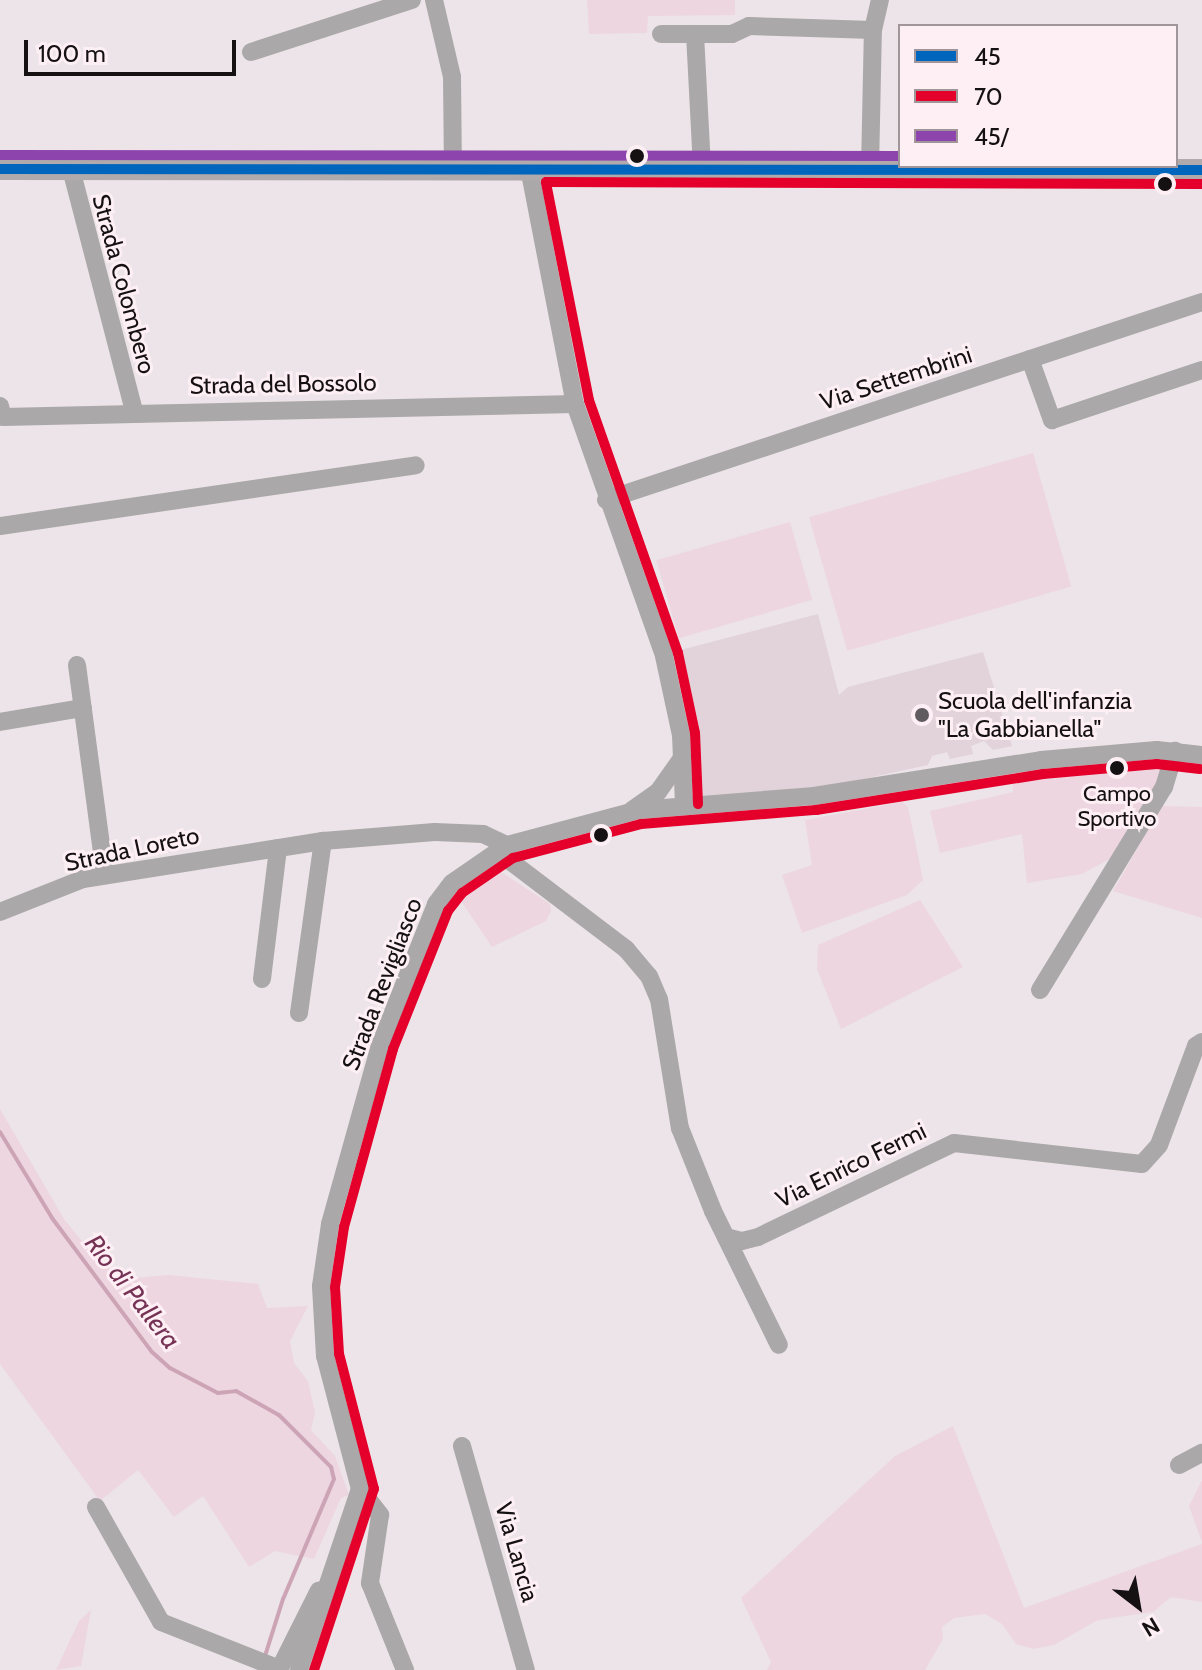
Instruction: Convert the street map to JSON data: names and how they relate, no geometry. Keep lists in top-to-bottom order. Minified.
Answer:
{"streets":{"street":["Strada Colombero","Via Settembrini","Strada del Bossolo","Strada Loreto","Strada Revigliasco","Via Enrico Fermi","Via Lancia"]},"crossings":[["Strada Colombero","Strada del Bossolo"],["Strada Loreto","Strada Revigliasco"]],"water":["Rio di Pallera"],"places":["Scuola dell'infanzia \"La Gabbianella\"","Campo Sportivo"],"lines":["transit line 45/","transit line 45","transit line 70"],"legend":["45","70","45/"],"scale_bar":"100 m","north":"bottom right"}
